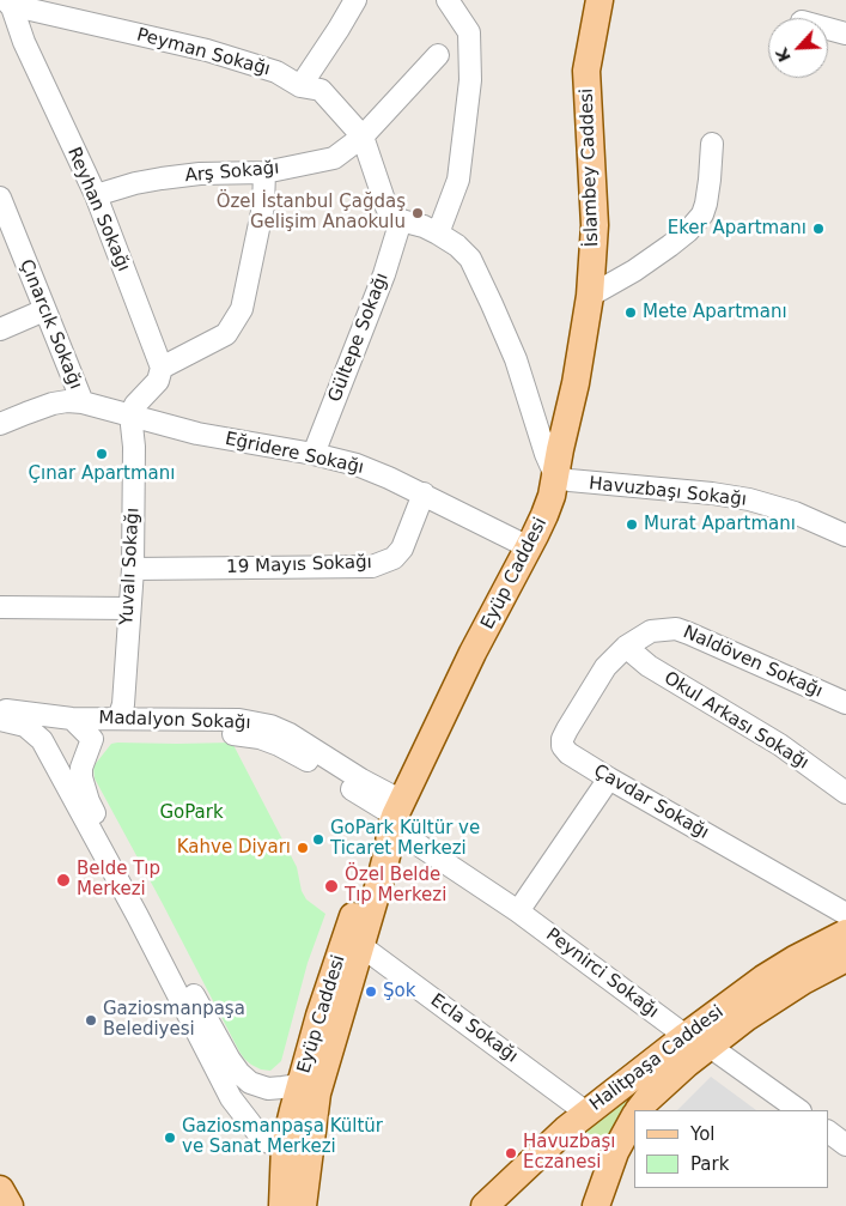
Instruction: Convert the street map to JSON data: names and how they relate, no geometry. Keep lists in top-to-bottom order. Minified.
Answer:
{"streets":{"main road":["İslambey Caddesi","Eyüp Caddesi","Halitpaşa Caddesi"],"street":["Peyman Sokağı","Arş Sokağı","Reyhan Sokağı","Çınarcık Sokağı","Gültepe Sokağı","Eğridere Sokağı","Havuzbaşı Sokağı","19 Mayıs Sokağı","Yuvalı Sokağı","Naldöven Sokağı","Madalyon Sokağı","Okul Arkası Sokağı","Çavdar Sokağı","Peynirci Sokağı","Ecla Sokağı"]},"crossings":[["Peyman Sokağı","Arş Sokağı"],["Peyman Sokağı","Reyhan Sokağı"],["Peyman Sokağı","Gültepe Sokağı"],["İslambey Caddesi","Havuzbaşı Sokağı"],["İslambey Caddesi","Eyüp Caddesi"],["Arş Sokağı","Reyhan Sokağı"],["Çınarcık Sokağı","Eğridere Sokağı"],["Gültepe Sokağı","Eğridere Sokağı"],["Eğridere Sokağı","19 Mayıs Sokağı"],["Eğridere Sokağı","Yuvalı Sokağı"],["Eğridere Sokağı","Eyüp Caddesi"],["Havuzbaşı Sokağı","Eyüp Caddesi"],["19 Mayıs Sokağı","Yuvalı Sokağı"],["Yuvalı Sokağı","Madalyon Sokağı"],["Eyüp Caddesi","Madalyon Sokağı"],["Eyüp Caddesi","Peynirci Sokağı"],["Eyüp Caddesi","Ecla Sokağı"],["Naldöven Sokağı","Okul Arkası Sokağı"],["Naldöven Sokağı","Çavdar Sokağı"],["Madalyon Sokağı","Peynirci Sokağı"],["Okul Arkası Sokağı","Çavdar Sokağı"],["Peynirci Sokağı","Halitpaşa Caddesi"],["Ecla Sokağı","Halitpaşa Caddesi"]],"parks":["GoPark"],"places":["Özel İstanbul Çağdaş Gelişim Anaokulu","Eker Apartmanı","Mete Apartmanı","Çınar Apartmanı","Murat Apartmanı","GoPark Kültür ve Ticaret Merkezi","Kahve Diyarı","Belde Tıp Merkezi","Özel Belde Tıp Merkezi","Şok","Gaziosmanpaşa Belediyesi","Gaziosmanpaşa Kültür ve Sanat Merkezi","Havuzbaşı Eczanesi"],"legend":["Yol","Park"],"north":"bottom left"}
